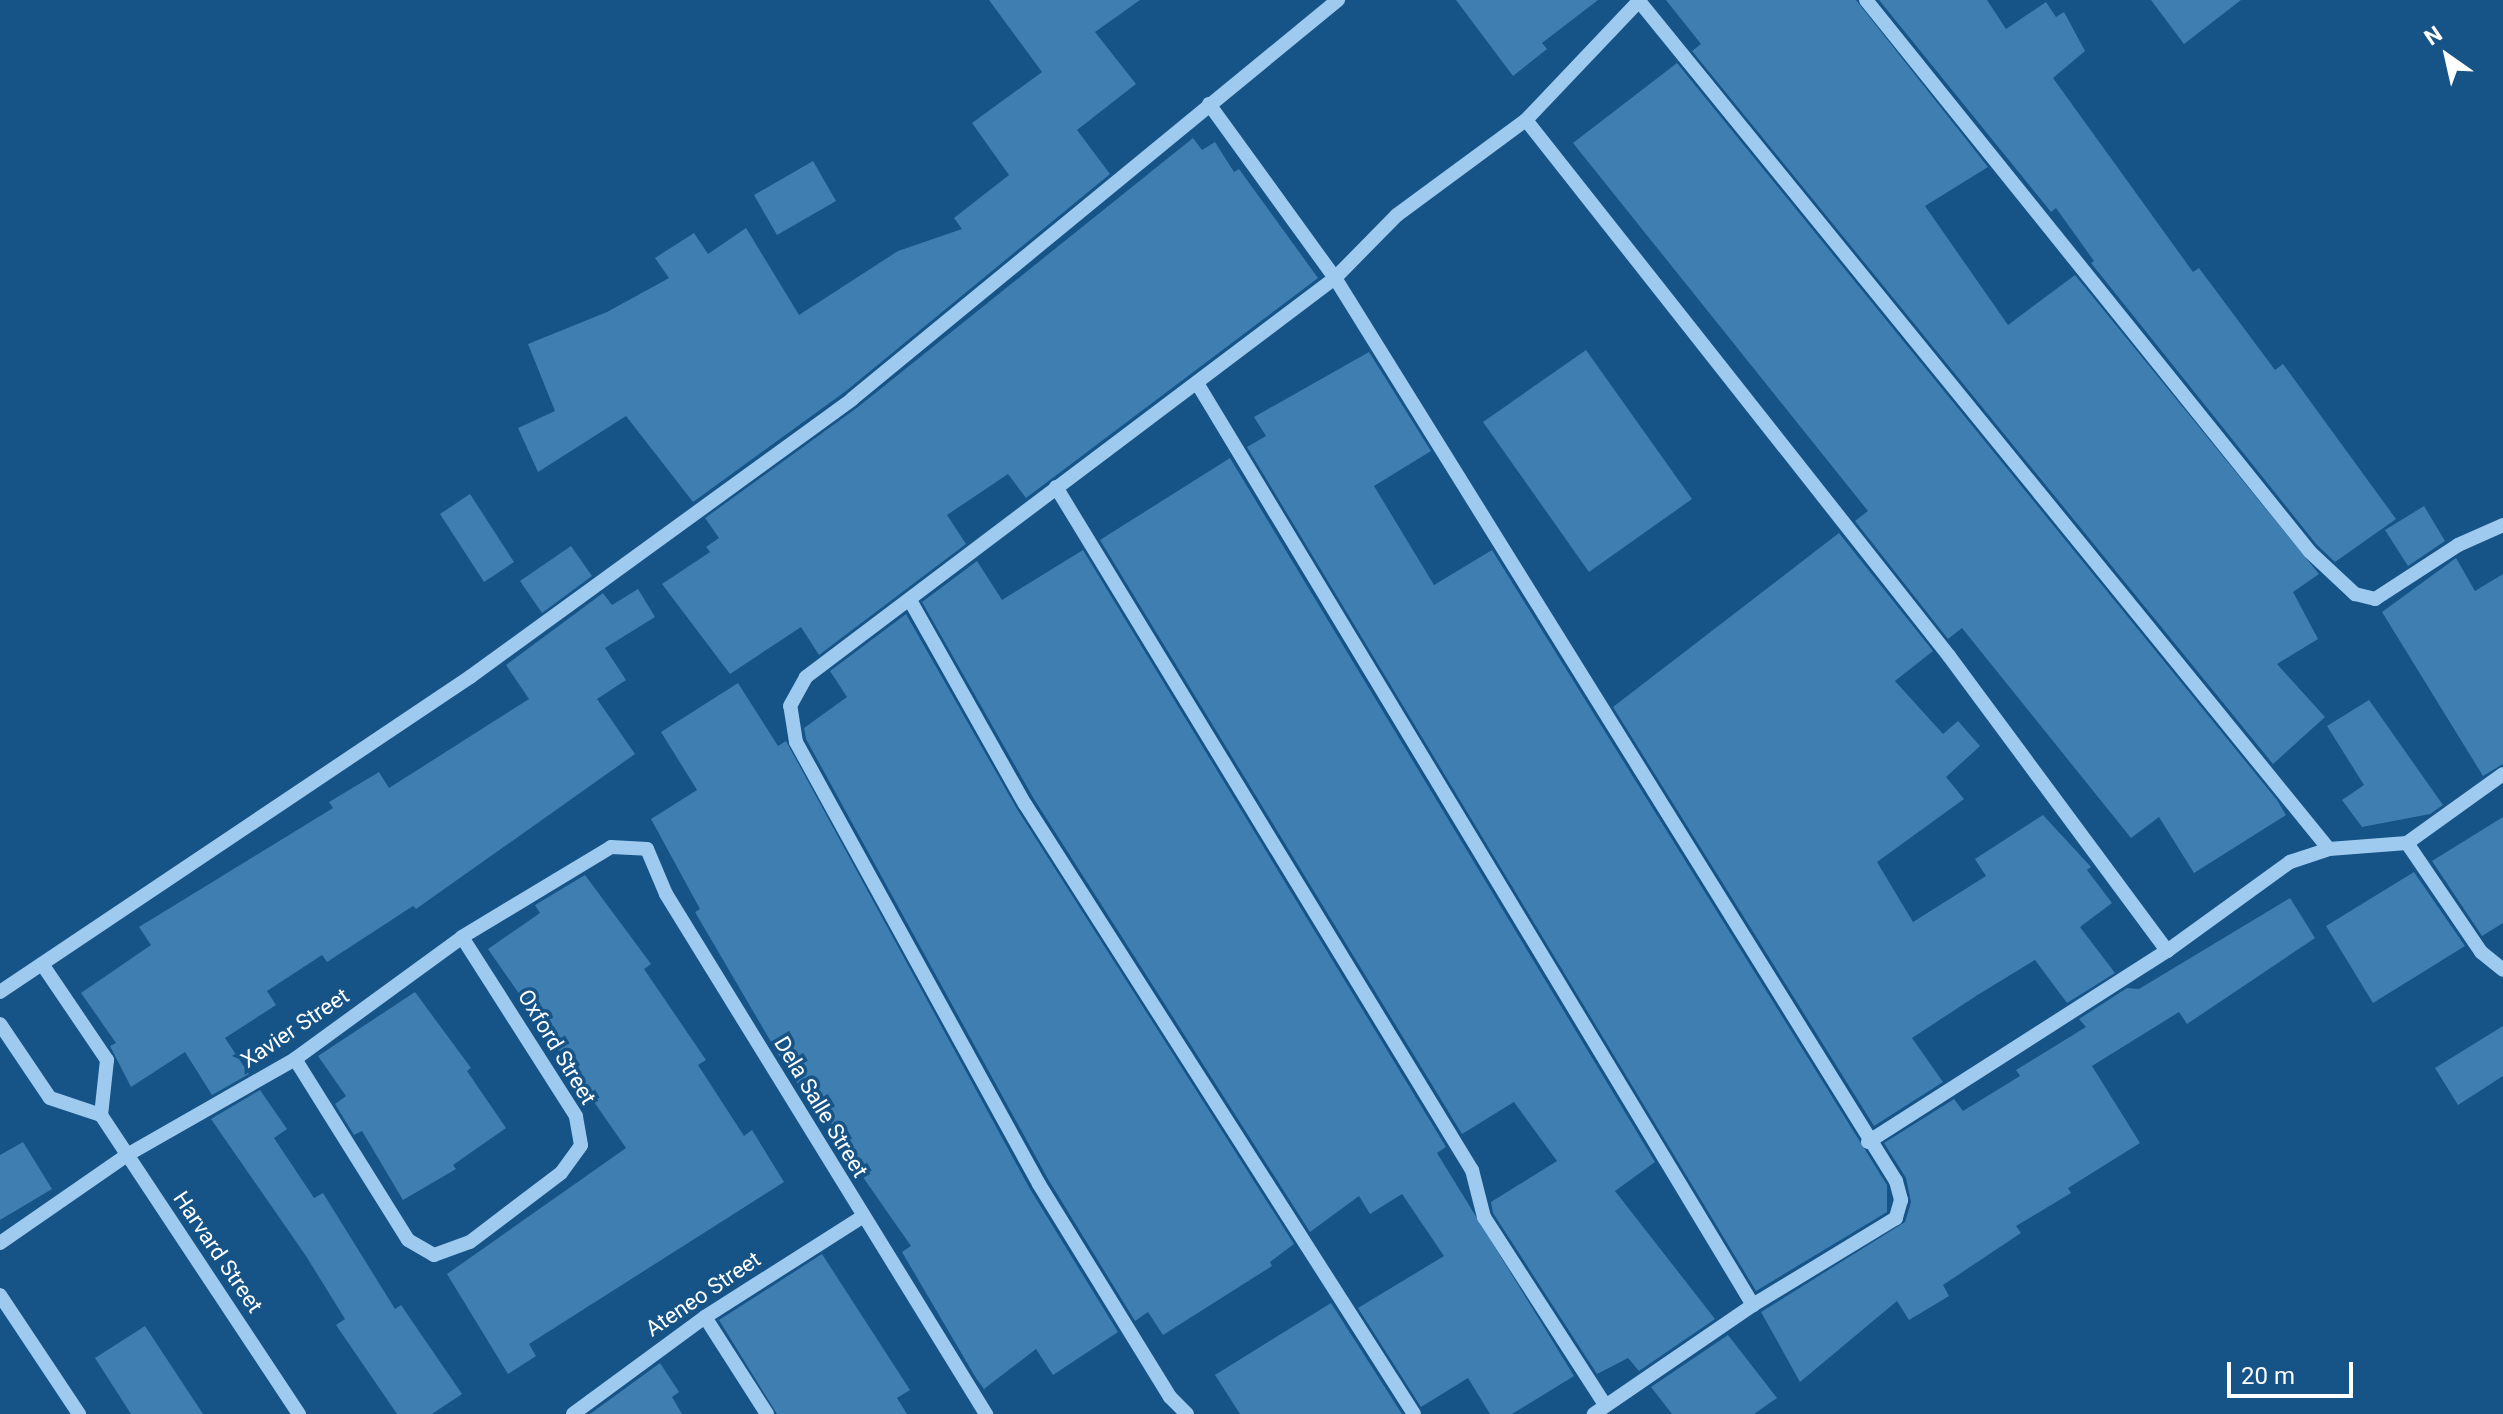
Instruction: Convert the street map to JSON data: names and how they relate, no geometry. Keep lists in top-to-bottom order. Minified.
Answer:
{"streets":{"street":["Xavier Street","Oxford Street","Dela Salle Street","Harvard Street","Ateneo Street"]},"crossings":[["Xavier Street","Oxford Street"],["Xavier Street","Dela Salle Street"],["Xavier Street","Harvard Street"],["Dela Salle Street","Ateneo Street"]],"scale_bar":"20 m","north":"top left"}
